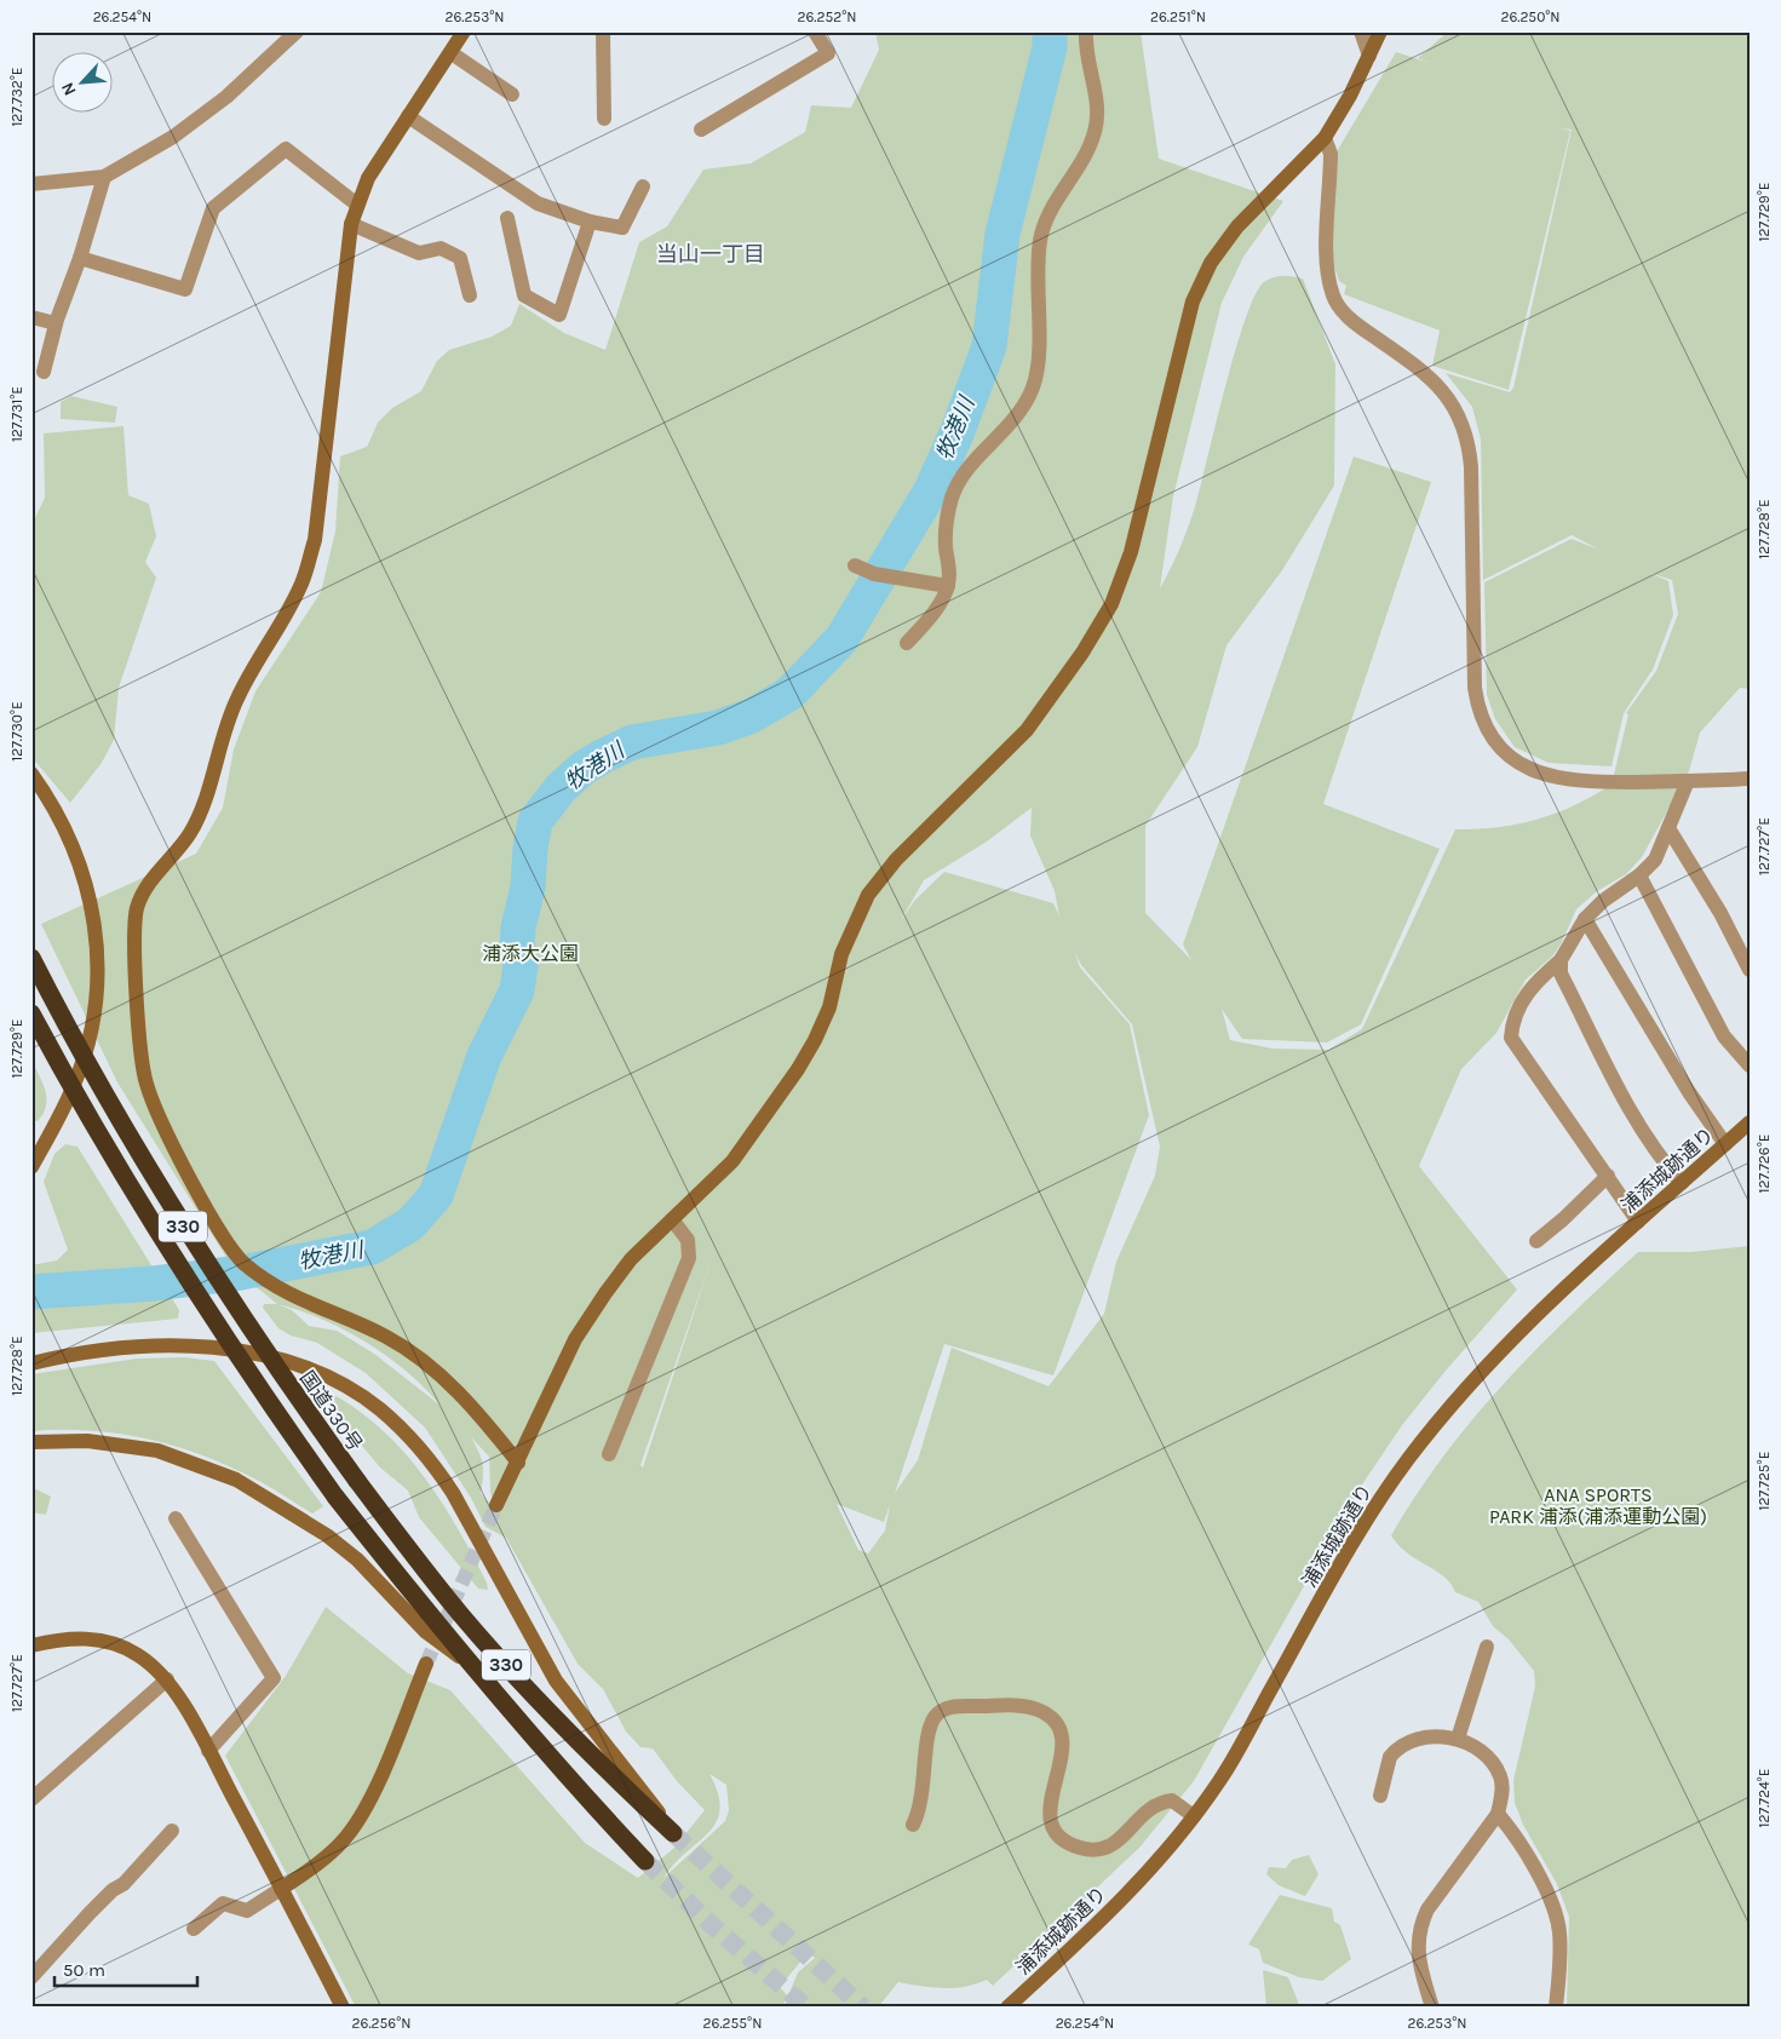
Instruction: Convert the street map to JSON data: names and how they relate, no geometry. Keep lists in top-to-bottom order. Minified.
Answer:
{"streets":{"highway":["330","国道330号"],"street":["浦添城跡通り"]},"districts":["当山一丁目"],"water":["牧港川"],"parks":["浦添大公園","ANA SPORTS PARK 浦添(浦添運動公園)"],"scale_bar":"50 m","north":"bottom left","coordinates":["26.254°N","26.253°N","26.252°N","26.251°N","26.250°N","127.732°E","127.729°E","127.731°E","127.728°E","127.730°E","127.727°E","127.726°E","127.725°E","127.724°E","26.256°N","26.255°N"]}
